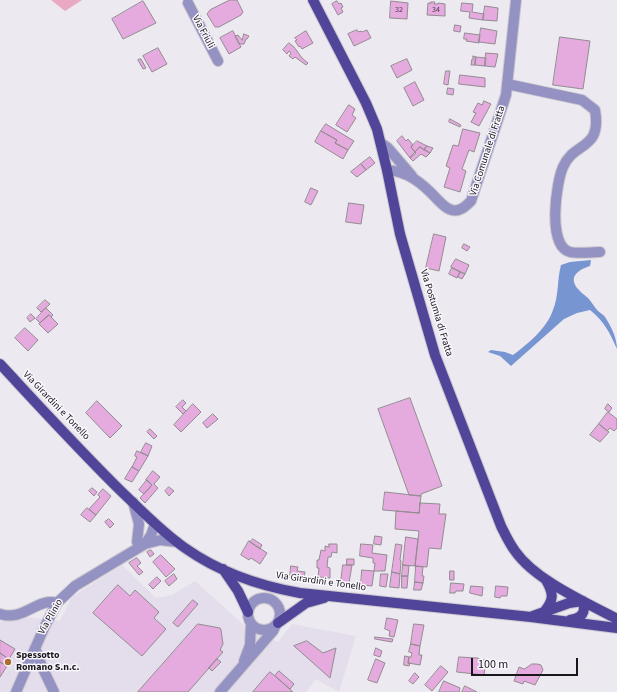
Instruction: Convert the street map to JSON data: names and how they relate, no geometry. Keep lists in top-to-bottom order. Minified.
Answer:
{"streets":{"main road":["Via Postumia di Fratta","Via Girardini e Tonello"],"street":["Via Friuli","Via Comunale di Fratta","Via Plinio"]},"crossings":[["Via Comunale di Fratta","Via Postumia di Fratta"],["Via Postumia di Fratta","Via Girardini e Tonello"],["Via Girardini e Tonello","Via Plinio"]],"places":["Spessotto Romano S.n.c."],"house_numbers":["32","34"],"scale_bar":"100 m"}
